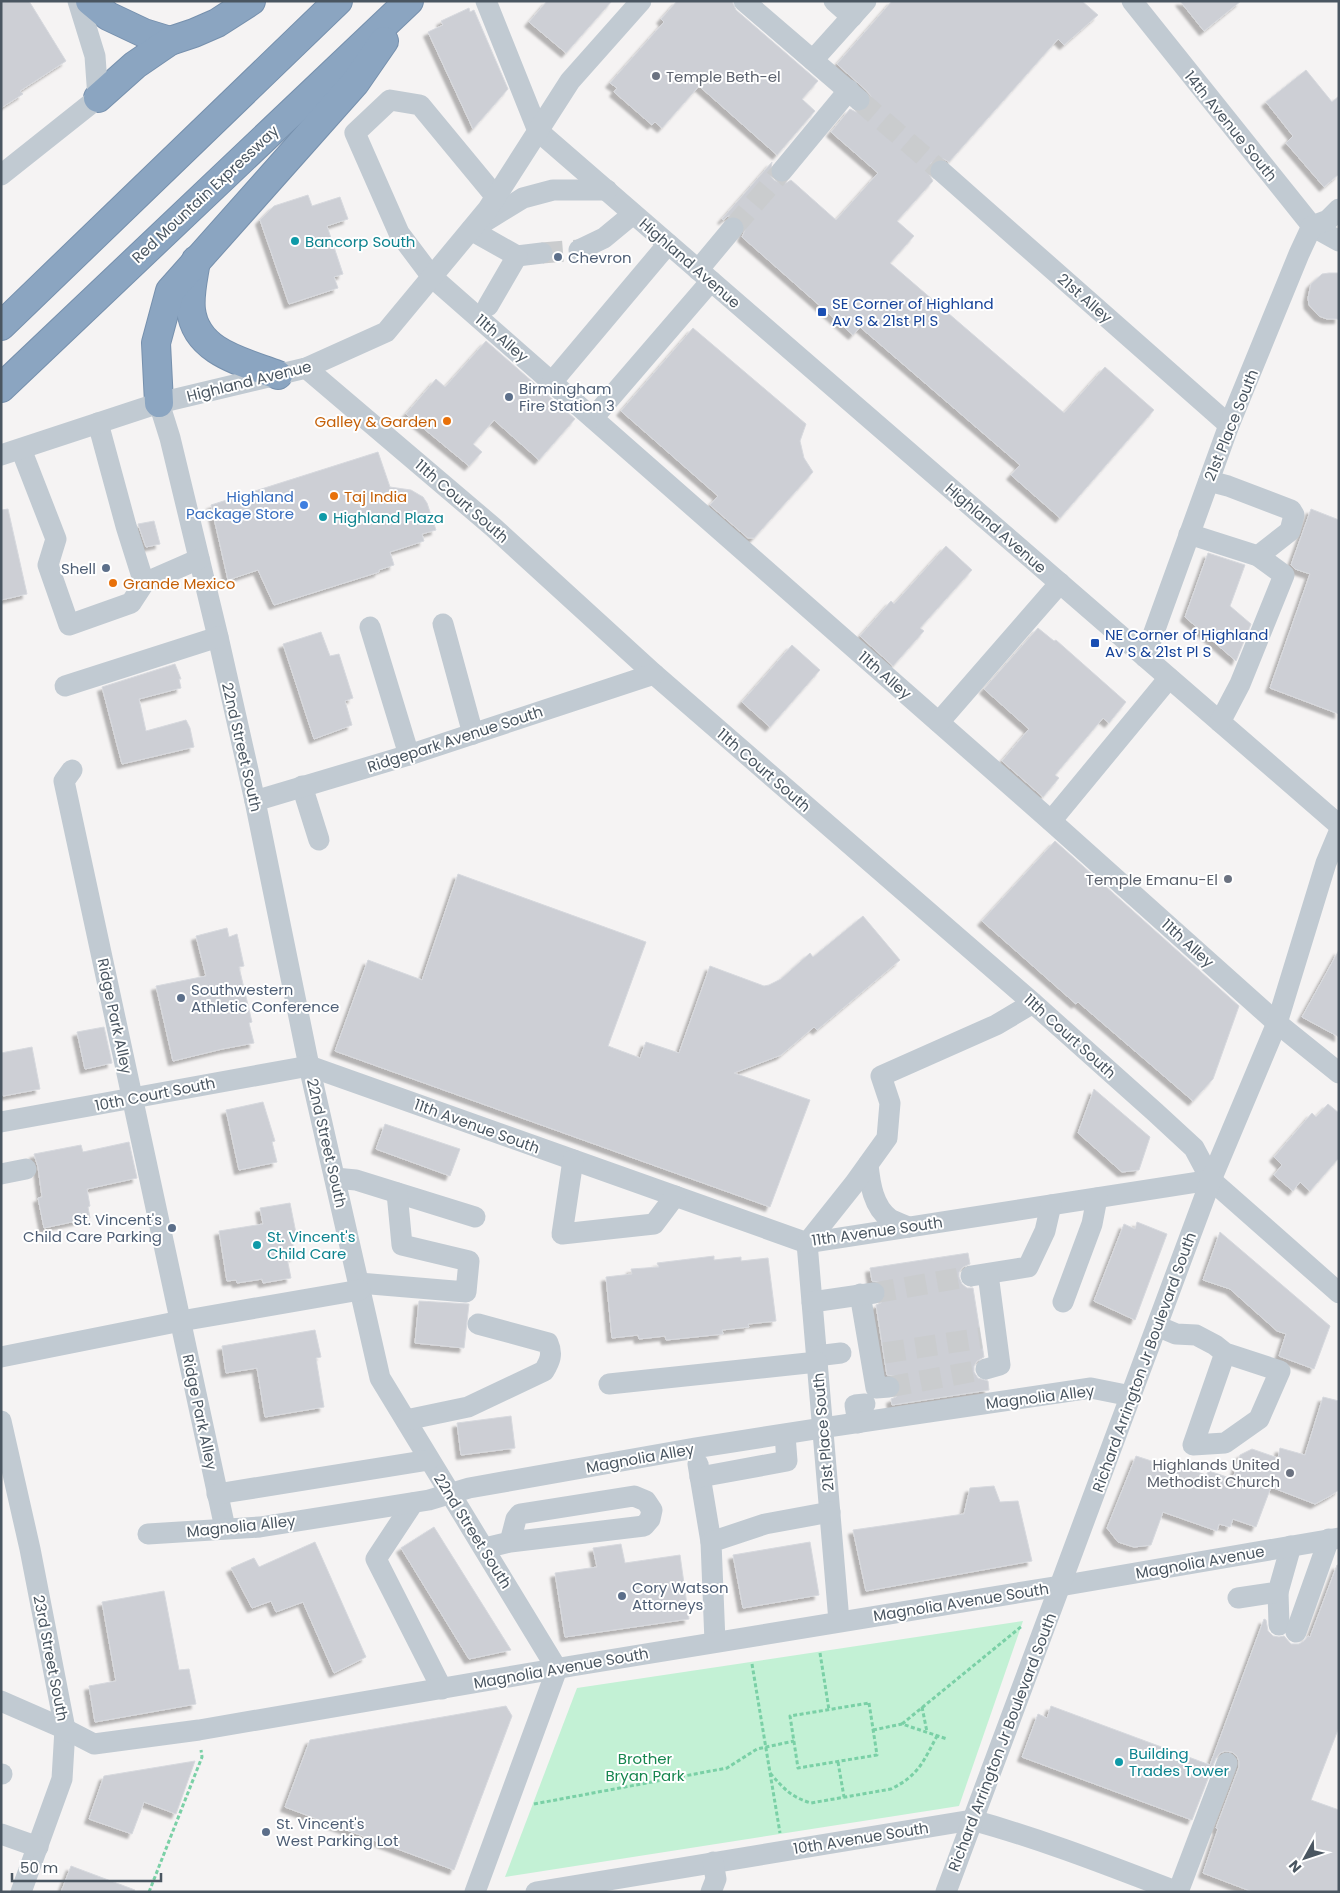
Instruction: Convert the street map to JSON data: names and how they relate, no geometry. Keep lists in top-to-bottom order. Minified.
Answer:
{"streets":{"highway":["Red Mountain Expressway"],"street":["14th Avenue South","Highland Avenue","21st Alley","11th Alley","21st Place South","11th Court South","Ridgepark Avenue South","22nd Street South","Ridge Park Alley","10th Court South","11th Avenue South","Richard Arrington Jr Boulevard South","Magnolia Alley","Magnolia Avenue","Magnolia Avenue South","23rd Street South","10th Avenue South"]},"crossings":[["14th Avenue South","21st Place South"],["Highland Avenue","11th Alley"],["Highland Avenue","21st Place South"],["Highland Avenue","11th Court South"],["Highland Avenue","22nd Street South"],["21st Alley","21st Place South"],["11th Alley","Richard Arrington Jr Boulevard South"],["21st Place South","11th Avenue South"],["21st Place South","Magnolia Alley"],["21st Place South","Magnolia Avenue South"],["11th Court South","Ridgepark Avenue South"],["11th Court South","11th Avenue South"],["11th Court South","Richard Arrington Jr Boulevard South"],["Ridgepark Avenue South","22nd Street South"],["22nd Street South","10th Court South"],["22nd Street South","11th Avenue South"],["22nd Street South","Magnolia Alley"],["22nd Street South","Magnolia Avenue South"],["Ridge Park Alley","10th Court South"],["Ridge Park Alley","Magnolia Alley"],["10th Court South","11th Avenue South"],["11th Avenue South","Richard Arrington Jr Boulevard South"],["Richard Arrington Jr Boulevard South","Magnolia Alley"],["Richard Arrington Jr Boulevard South","Magnolia Avenue"],["Richard Arrington Jr Boulevard South","Magnolia Avenue South"],["Richard Arrington Jr Boulevard South","10th Avenue South"],["Magnolia Avenue","Magnolia Avenue South"],["Magnolia Avenue South","23rd Street South"]],"parks":["Brother Bryan Park"],"places":{"other":["Temple Beth-el","Bancorp South","Chevron","Birmingham Fire Station 3","Galley & Garden","Taj India","Highland Package Store","Highland Plaza","Shell","Grande Mexico","Temple Emanu-El","Southwestern Athletic Conference","St. Vincent's Child Care Parking","St. Vincent's Child Care","Highlands United Methodist Church","Cory Watson Attorneys","Building Trades Tower","St. Vincent's West Parking Lot"],"transit":["SE Corner of Highland Av S & 21st Pl S","NE Corner of Highland Av S & 21st Pl S"]},"scale_bar":"50 m","north":"bottom left"}
